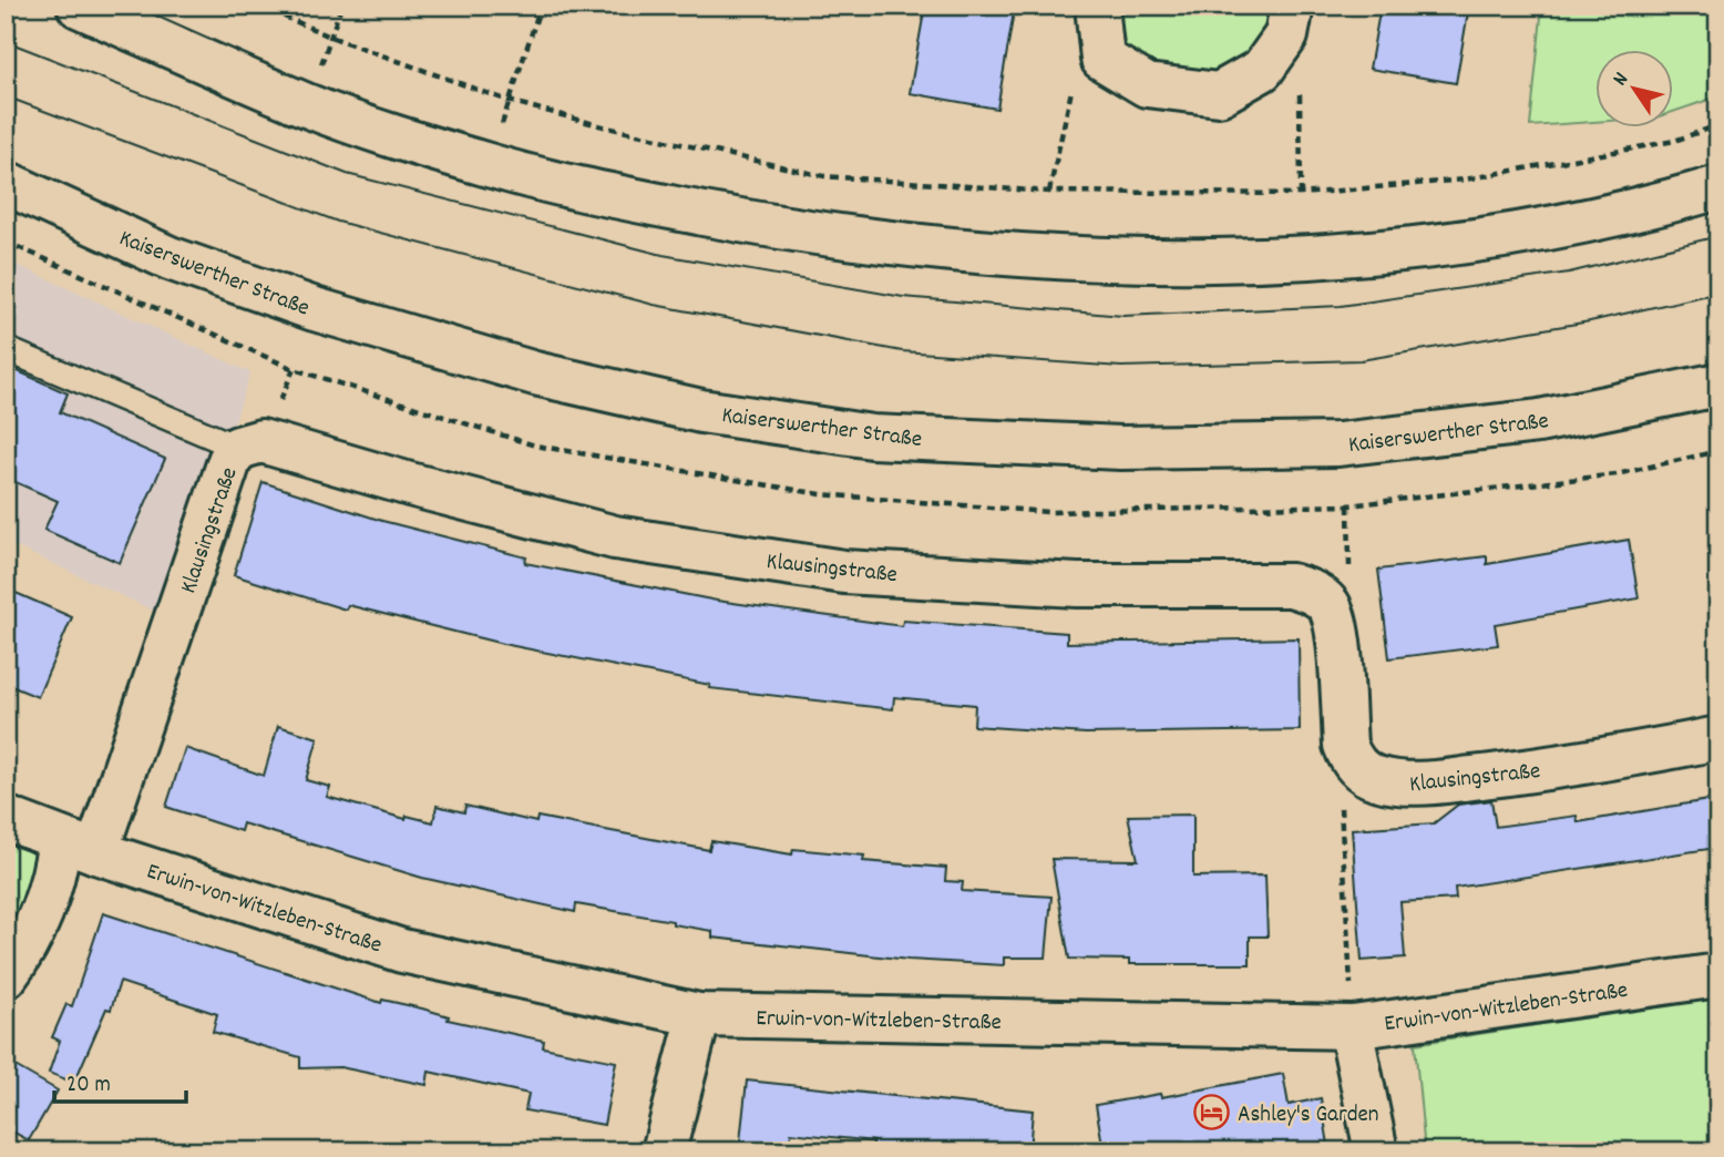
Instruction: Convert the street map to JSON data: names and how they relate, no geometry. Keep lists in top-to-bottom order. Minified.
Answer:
{"streets":{"street":["Kaiserswerther Straße","Klausingstraße","Erwin-von-Witzleben-Straße"]},"crossings":[["Klausingstraße","Erwin-von-Witzleben-Straße"]],"places":{"hotel":["Ashley's Garden"]},"scale_bar":"20 m","north":"top left"}
